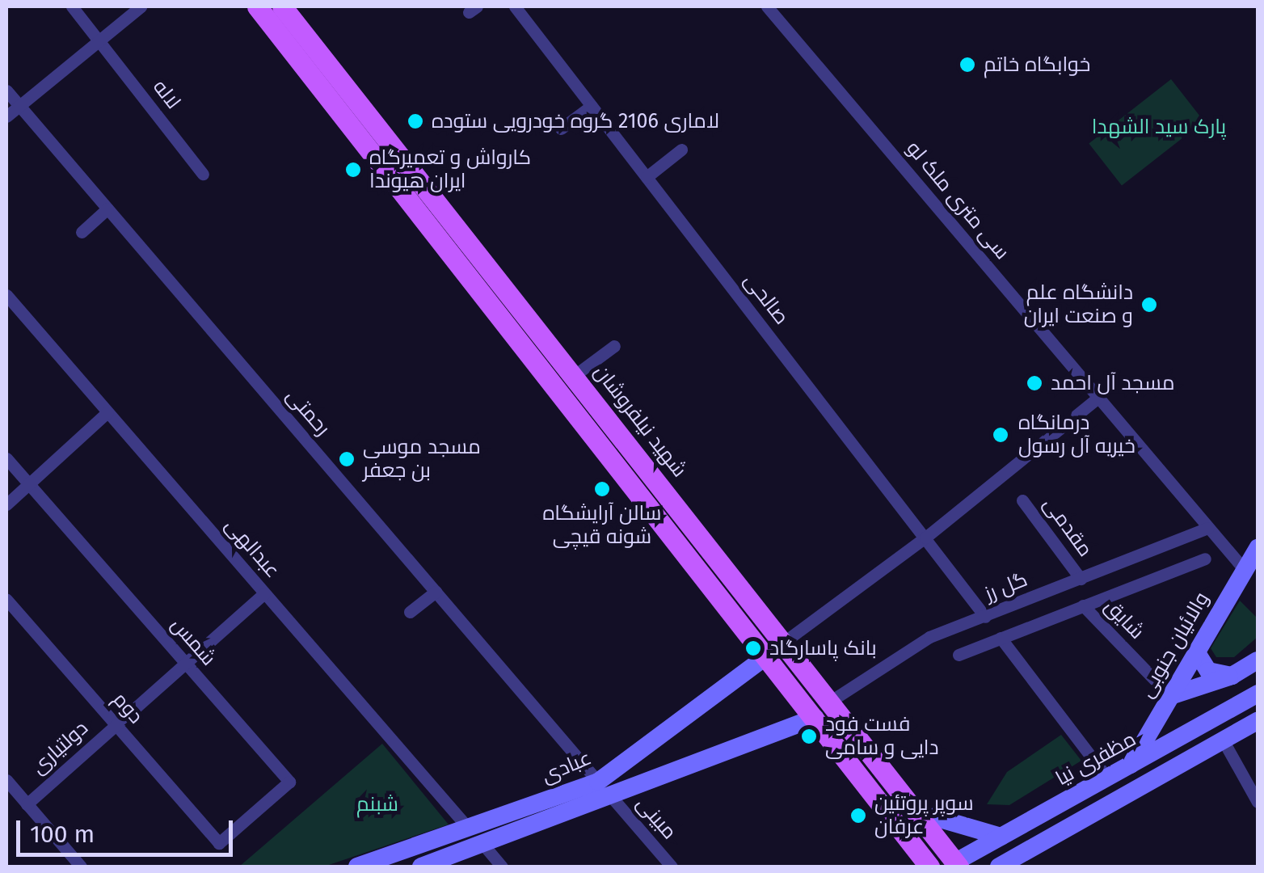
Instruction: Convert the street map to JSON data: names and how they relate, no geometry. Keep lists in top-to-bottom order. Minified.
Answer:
{"streets":{"main road":["شهید نیلفروشان","والائیان جنوبی","مظفری نیا","عبادی"],"street":["لاله","سی متری ملک لو","صالحی","رحمتی","مقدمی","عبدالهی","گل رز","شایق","شمس","دوم","دولتیاری","مبینی"]},"crossings":[["سی متری ملک لو","گل رز"],["سی متری ملک لو","والائیان جنوبی"],["صالحی","گل رز"],["رحمتی","عبادی"],["رحمتی","مبینی"],["شهید نیلفروشان","گل رز"],["شهید نیلفروشان","مظفری نیا"],["شهید نیلفروشان","عبادی"],["مقدمی","گل رز"],["عبدالهی","دولتیاری"],["عبدالهی","عبادی"],["گل رز","عبادی"],["شایق","والائیان جنوبی"],["شمس","دوم"],["شمس","دولتیاری"],["والائیان جنوبی","مظفری نیا"],["دوم","دولتیاری"],["عبادی","مبینی"]],"parks":["پارک سید الشهدا","شبنم"],"places":["خوابگاه خاتم","لاماری 2106 گروه خودرویی ستوده","کارواش و تعمیرگاه ایران هیوندا","دانشگاه علم و صنعت ایران","مسجد آل احمد","درمانگاه خیریه آل رسول","مسجد موسی بن جعفر","سالن آرایشگاه شونه قیچی","بانک پاسارگاد","فست فود دایی و سامی","سوپر پروتئین عرفان"],"scale_bar":"100 m"}
